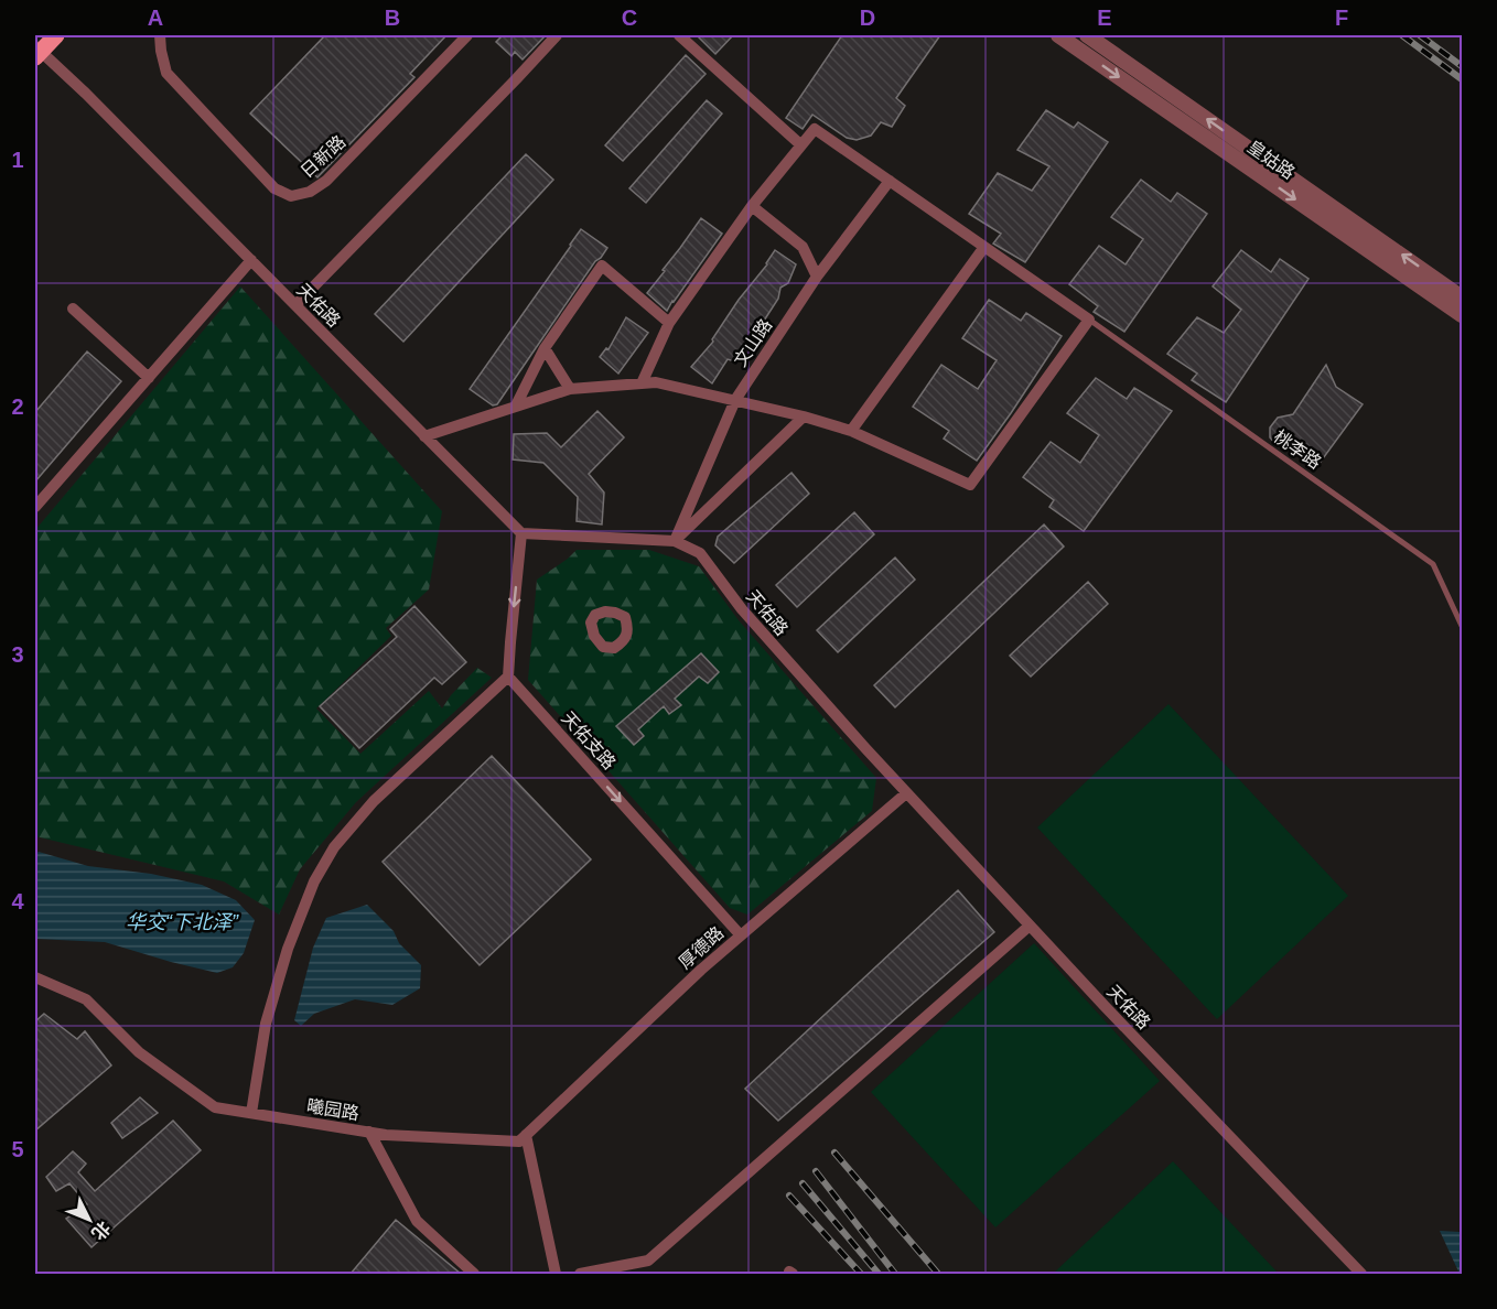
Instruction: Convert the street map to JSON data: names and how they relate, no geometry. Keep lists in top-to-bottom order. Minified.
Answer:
{"streets":{"street":["日新路","皇姑路","天佑路","文山路","天佑支路","厚德路","曦园路"],"lane":["桃李路"]},"crossings":[["天佑路","文山路"],["天佑路","厚德路"],["天佑支路","厚德路"],["厚德路","曦园路"]],"one_way":["天佑支路"],"water":["华交“下北泽”"],"north":"bottom right","grid":{"columns":["A","B","C","D","E","F"],"rows":["1","2","3","4","5"]}}
